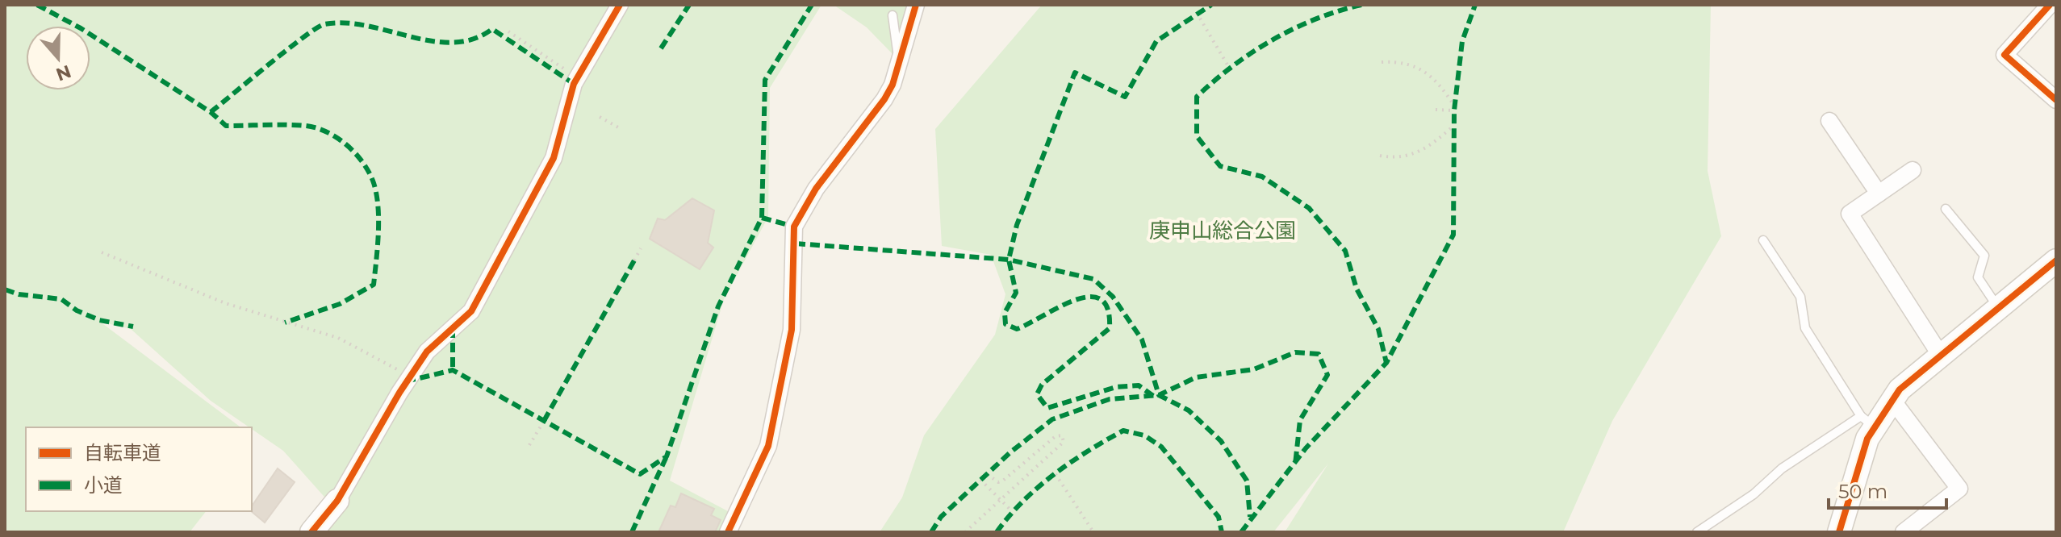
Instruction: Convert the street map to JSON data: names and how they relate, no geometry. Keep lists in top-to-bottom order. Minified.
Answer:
{"parks":["庚申山総合公園"],"legend":["自転車道","小道"],"scale_bar":"50 m","north":"bottom"}
